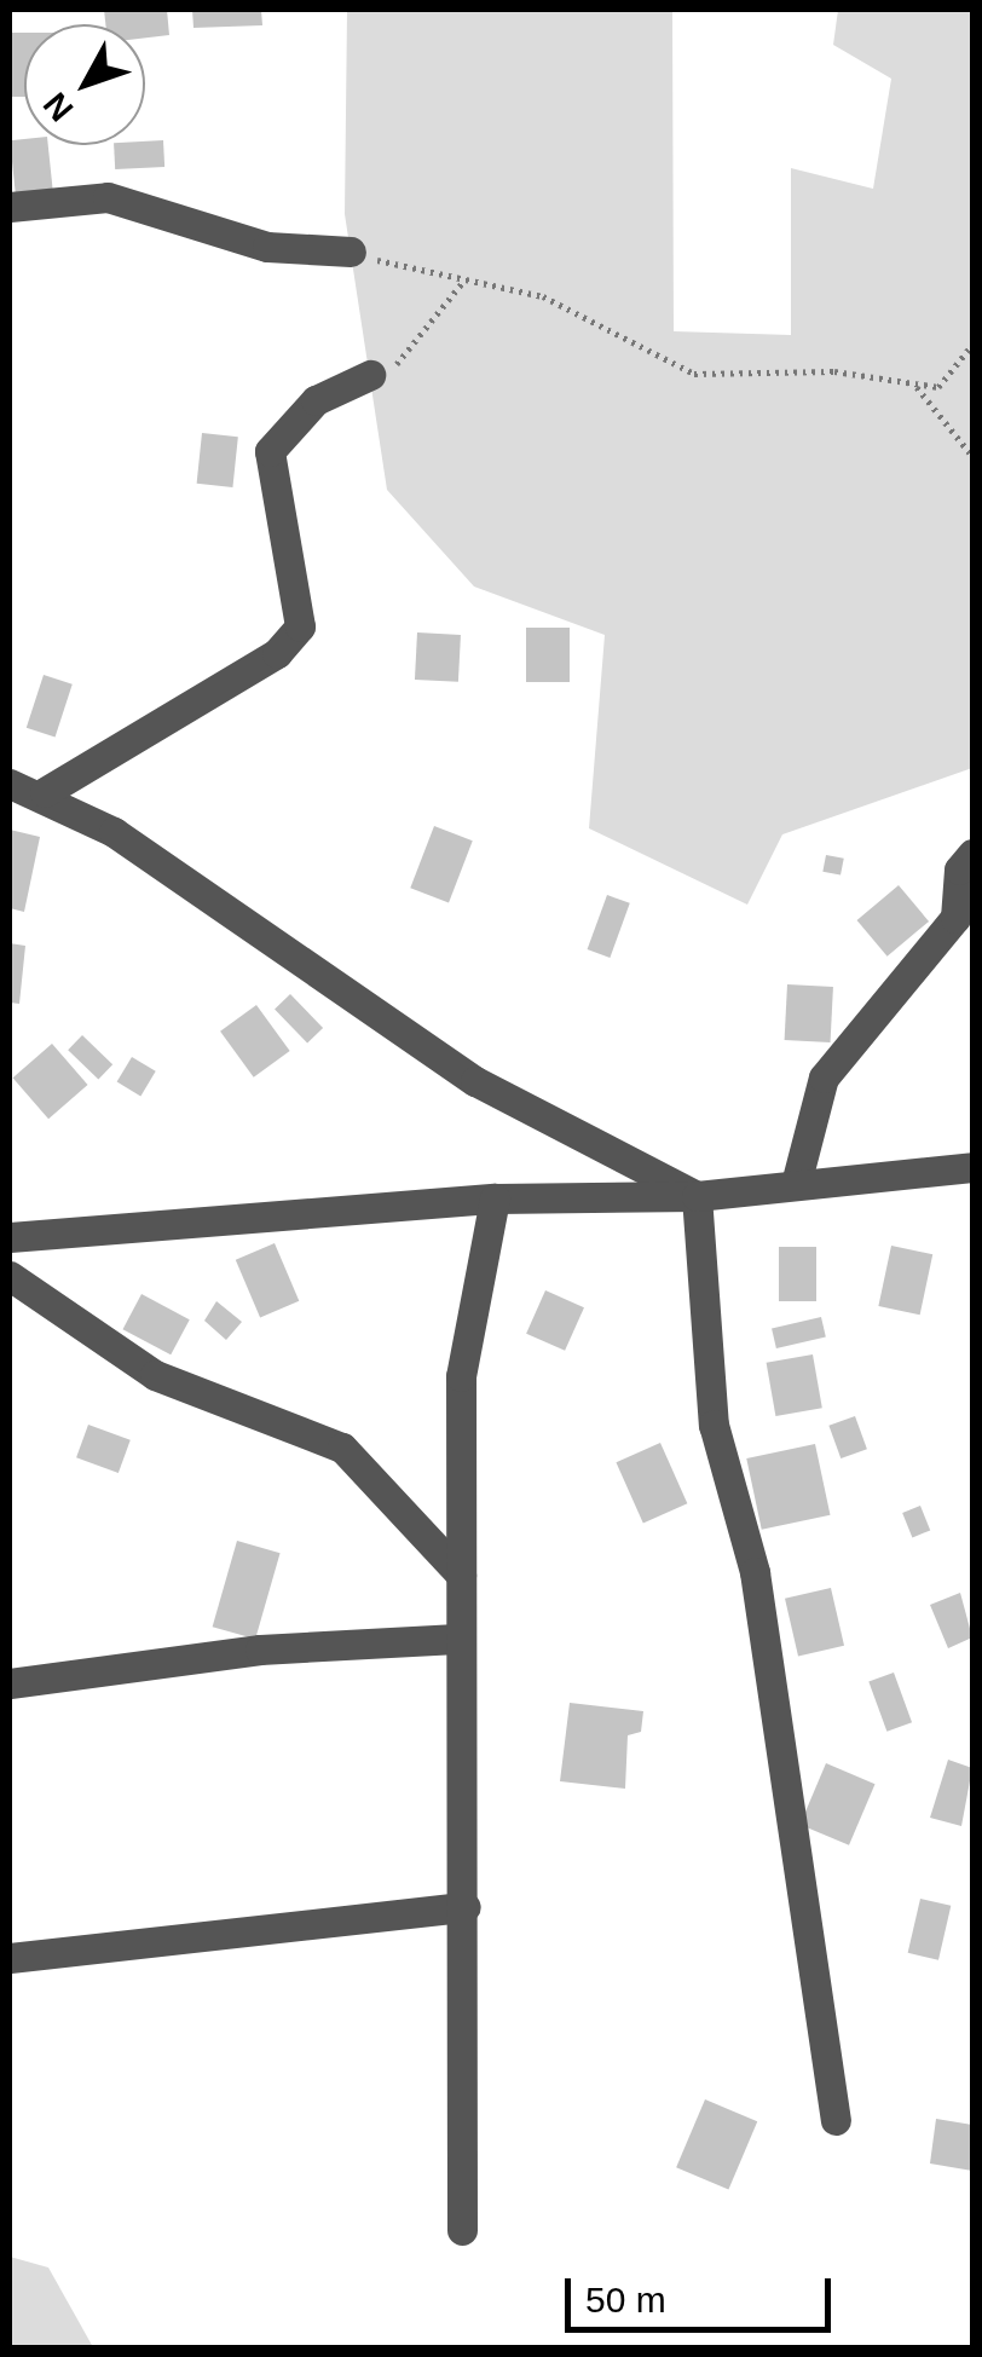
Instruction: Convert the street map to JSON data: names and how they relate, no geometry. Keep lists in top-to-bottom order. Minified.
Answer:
{"scale_bar":"50 m","north":"bottom left"}
